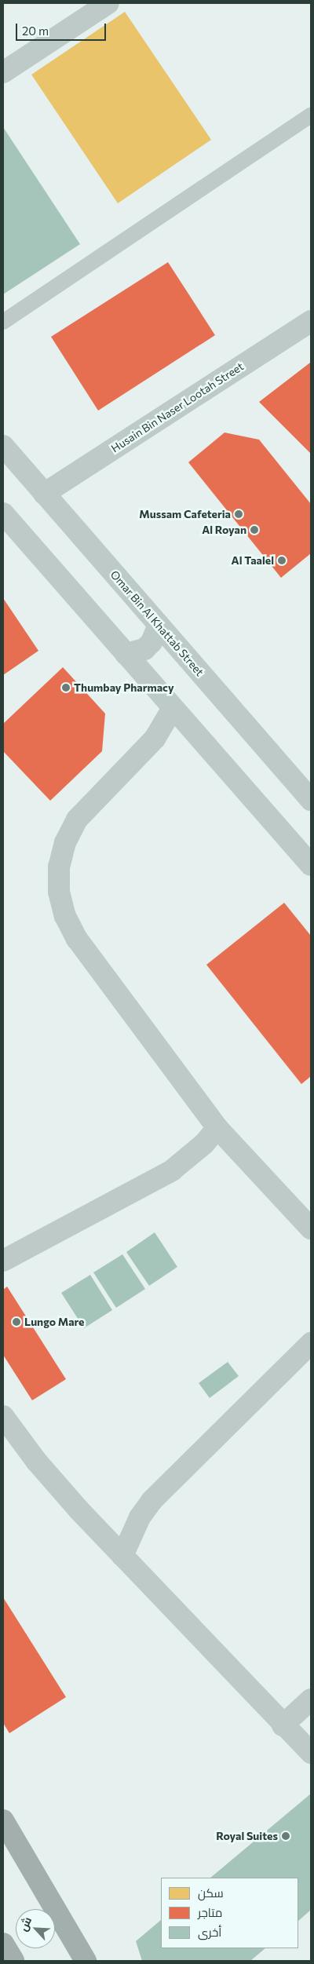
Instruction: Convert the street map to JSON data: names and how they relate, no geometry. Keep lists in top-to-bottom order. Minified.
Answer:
{"streets":{"street":["Husain Bin Naser Lootah Street","Omar Bin Al Khattab Street"]},"crossings":[["Husain Bin Naser Lootah Street","Omar Bin Al Khattab Street"]],"places":["Mussam Cafeteria","Al Royan","Al Taalel","Thumbay Pharmacy","Lungo Mare","Royal Suites"],"legend":["سكن","متاجر","أخرى"],"scale_bar":"20 m","north":"top left"}
